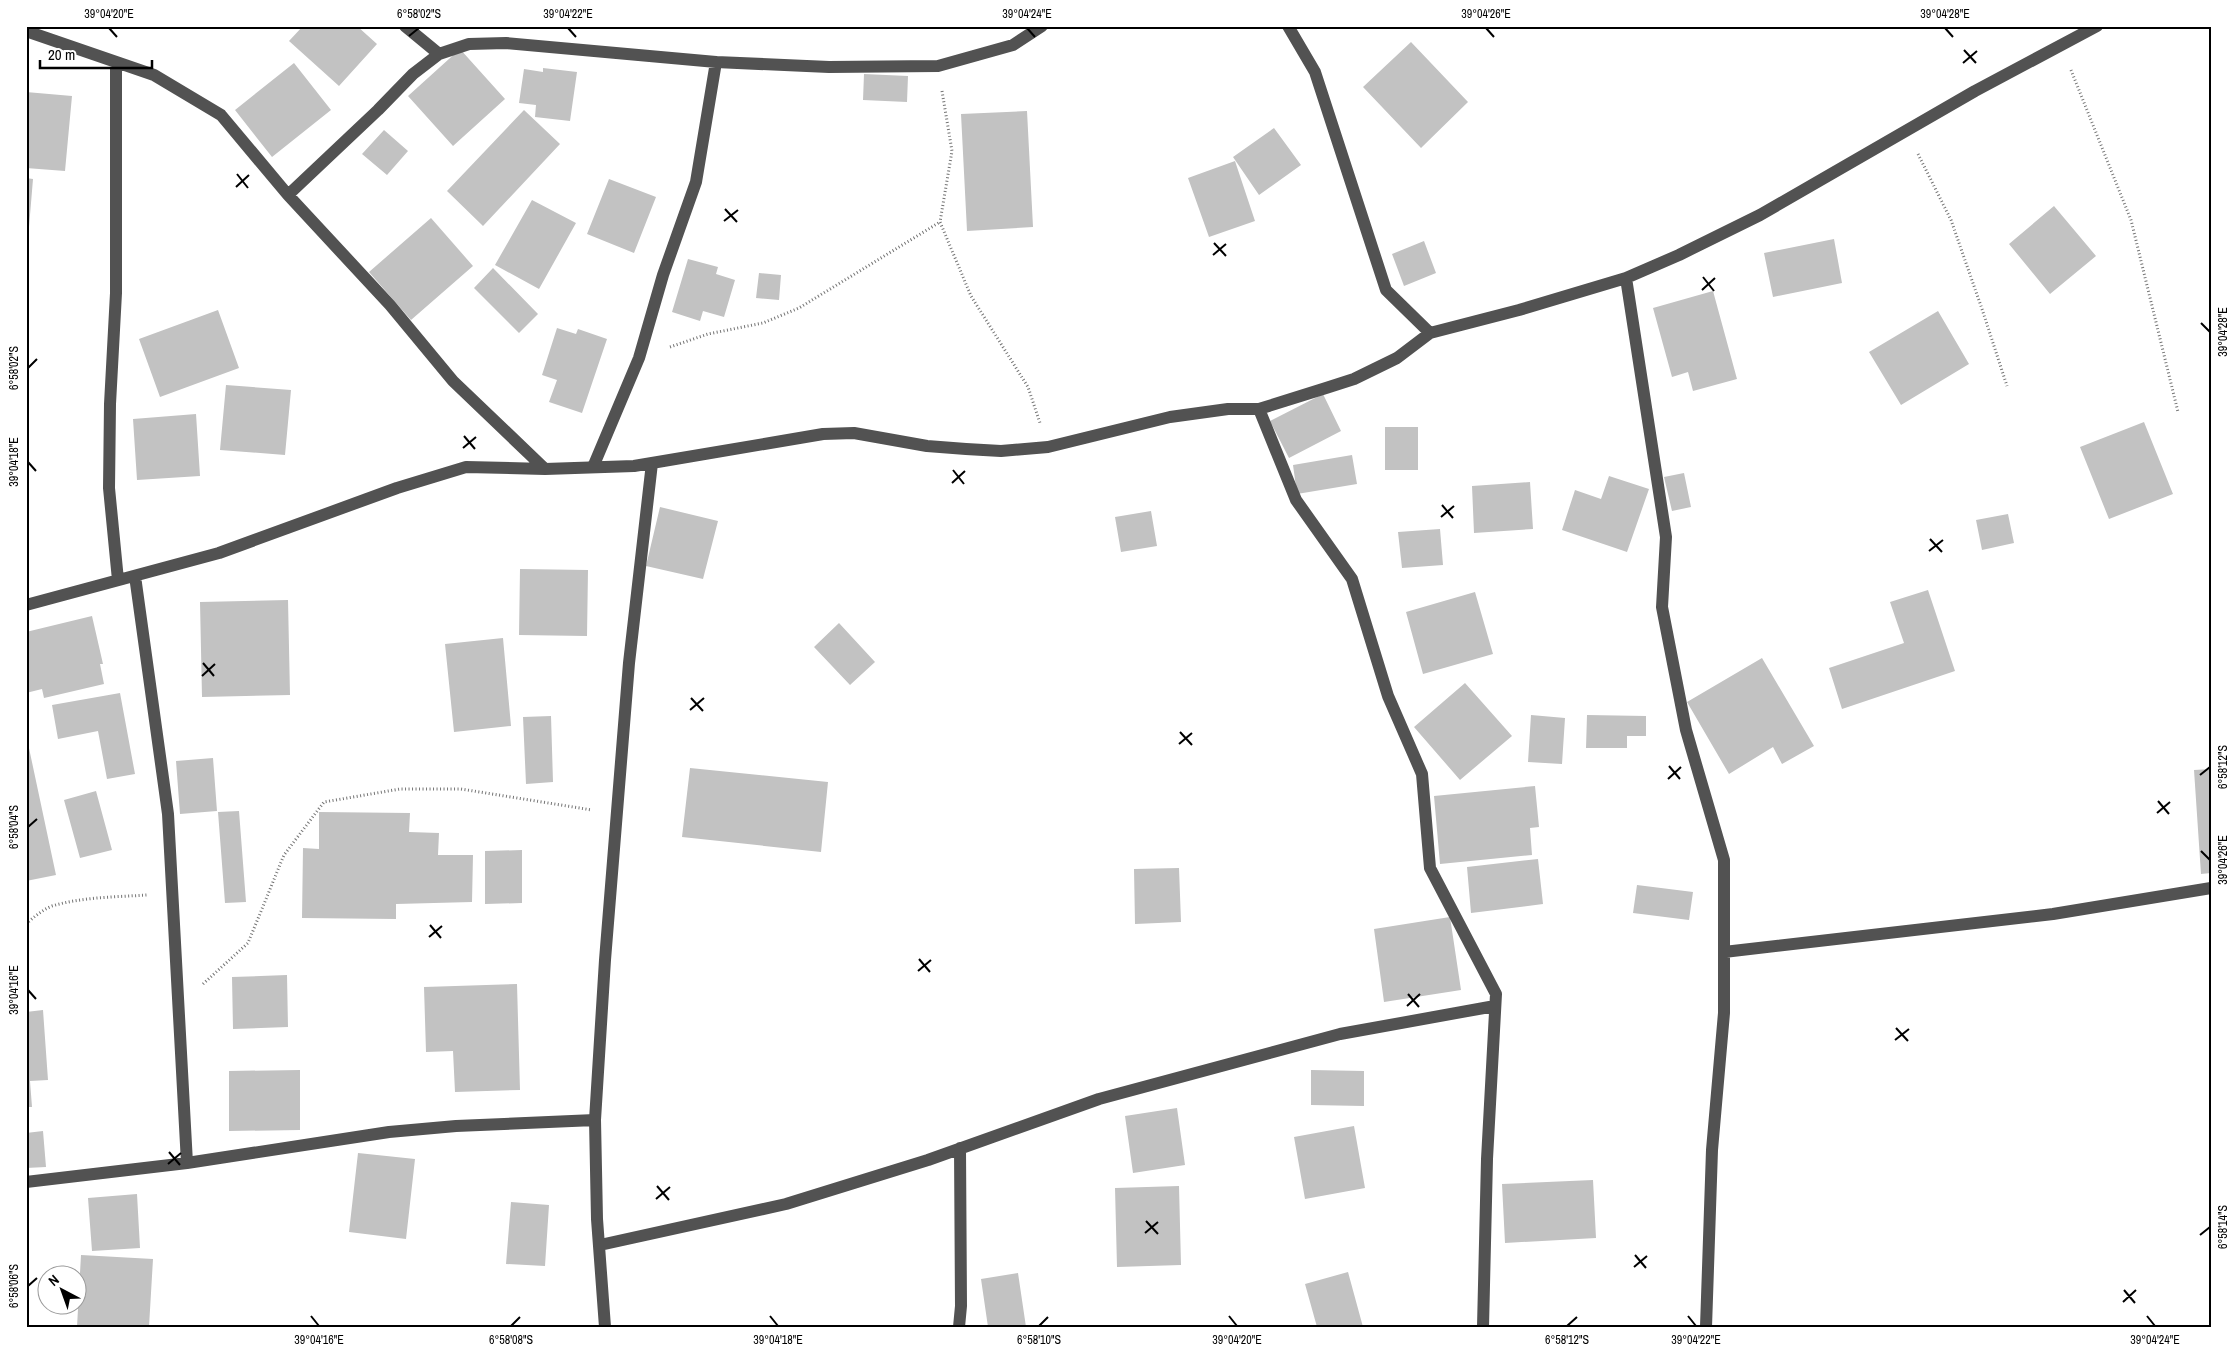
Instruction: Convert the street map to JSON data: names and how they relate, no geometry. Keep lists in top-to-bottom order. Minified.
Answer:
{"scale_bar":"20 m","north":"top left","coordinates":["39°04'20\"E","6°58'02\"S","39°04'22\"E","39°04'24\"E","39°04'26\"E","39°04'28\"E","39°04'18\"E","6°58'12\"S","6°58'04\"S","39°04'16\"E","6°58'14\"S","6°58'06\"S","6°58'08\"S","6°58'10\"S"]}
